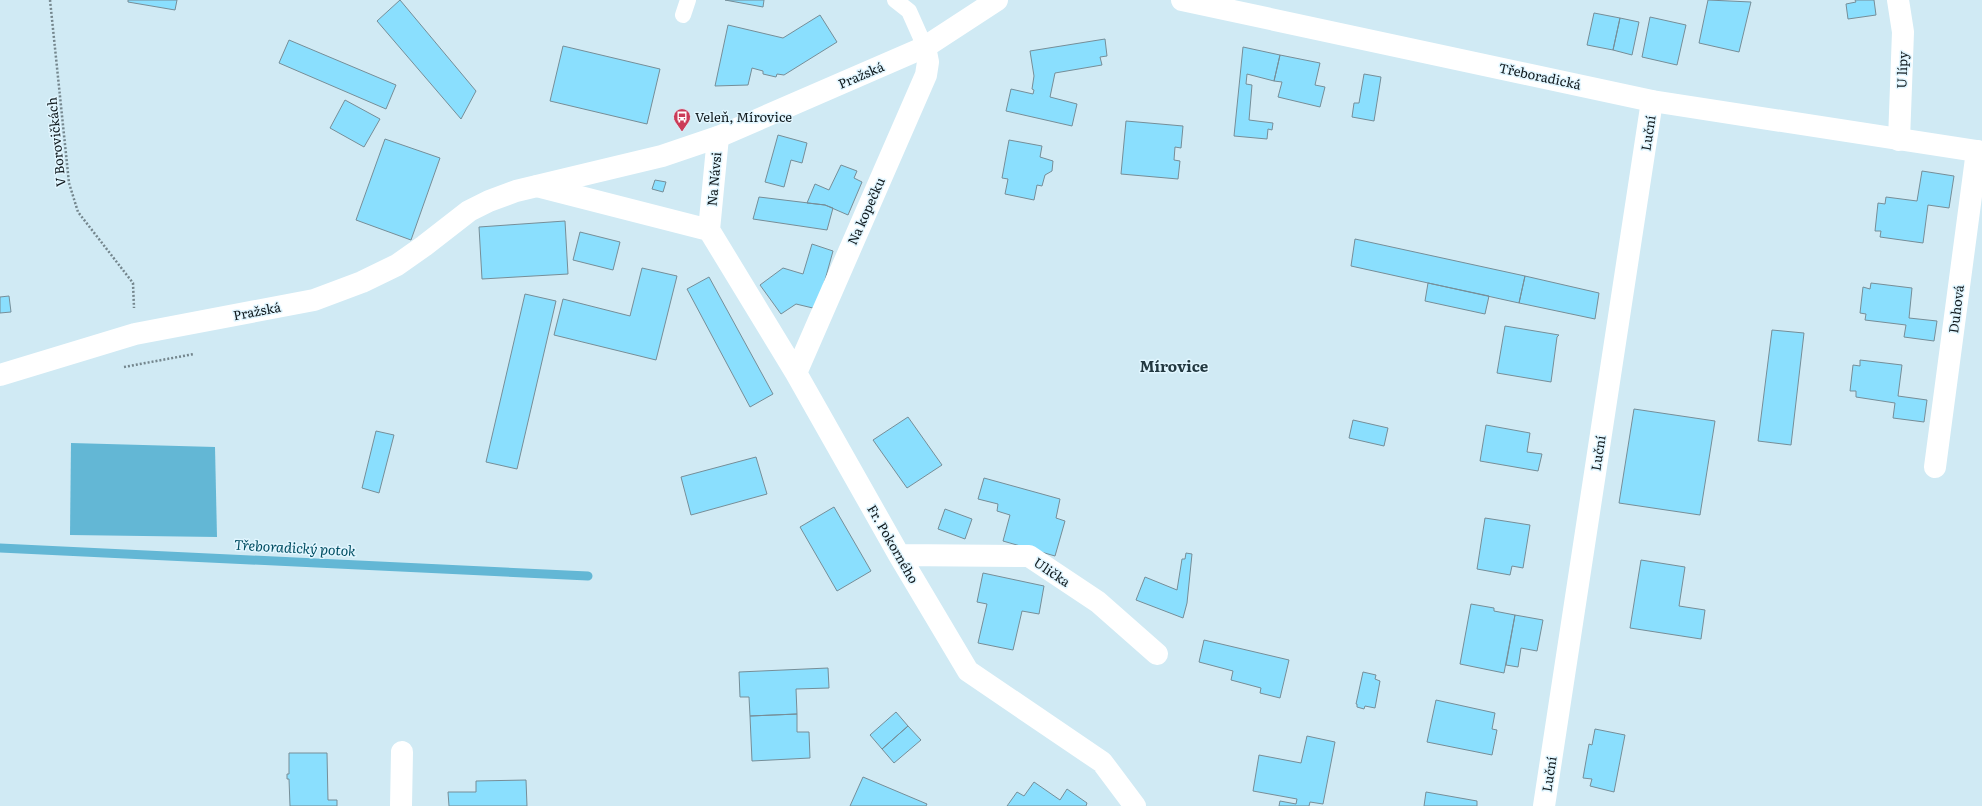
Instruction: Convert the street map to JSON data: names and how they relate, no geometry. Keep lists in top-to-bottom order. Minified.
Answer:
{"streets":{"street":["U lípy","Pražská","Třeboradická","Luční","Na Návsi","Na kopečku","Duhová","Fr. Pokorného","Ulička"],"path":["V Borovičkách"]},"crossings":[["U lípy","Třeboradická"],["Pražská","V Borovičkách"],["Pražská","Na Návsi"],["Pražská","Na kopečku"],["Třeboradická","Luční"],["Třeboradická","Duhová"],["Na Návsi","Fr. Pokorného"],["Na kopečku","Fr. Pokorného"],["Fr. Pokorného","Ulička"]],"districts":["Mírovice"],"water":["Třeboradický potok"],"places":{"bus stop":["Veleň, Mírovice"]}}
